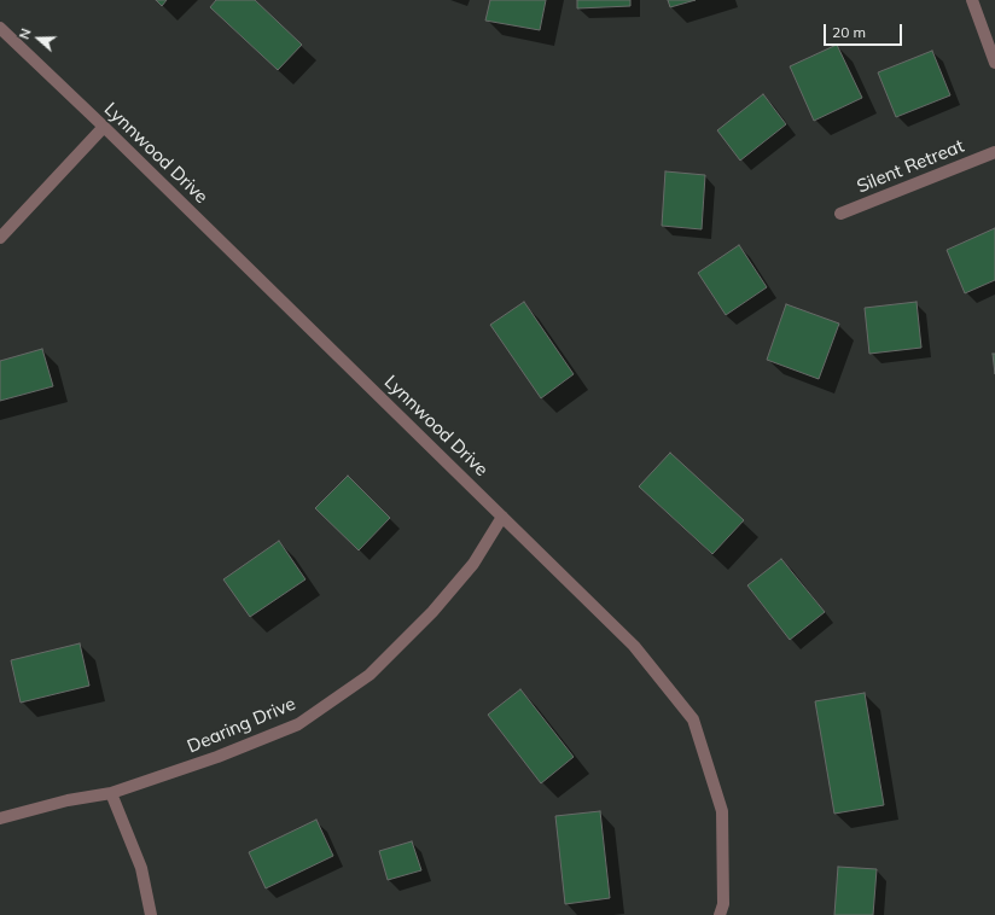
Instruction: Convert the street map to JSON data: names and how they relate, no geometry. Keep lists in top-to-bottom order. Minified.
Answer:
{"streets":{"street":["Lynnwood Drive","Silent Retreat","Dearing Drive"]},"crossings":[["Lynnwood Drive","Dearing Drive"]],"scale_bar":"20 m","north":"left"}
